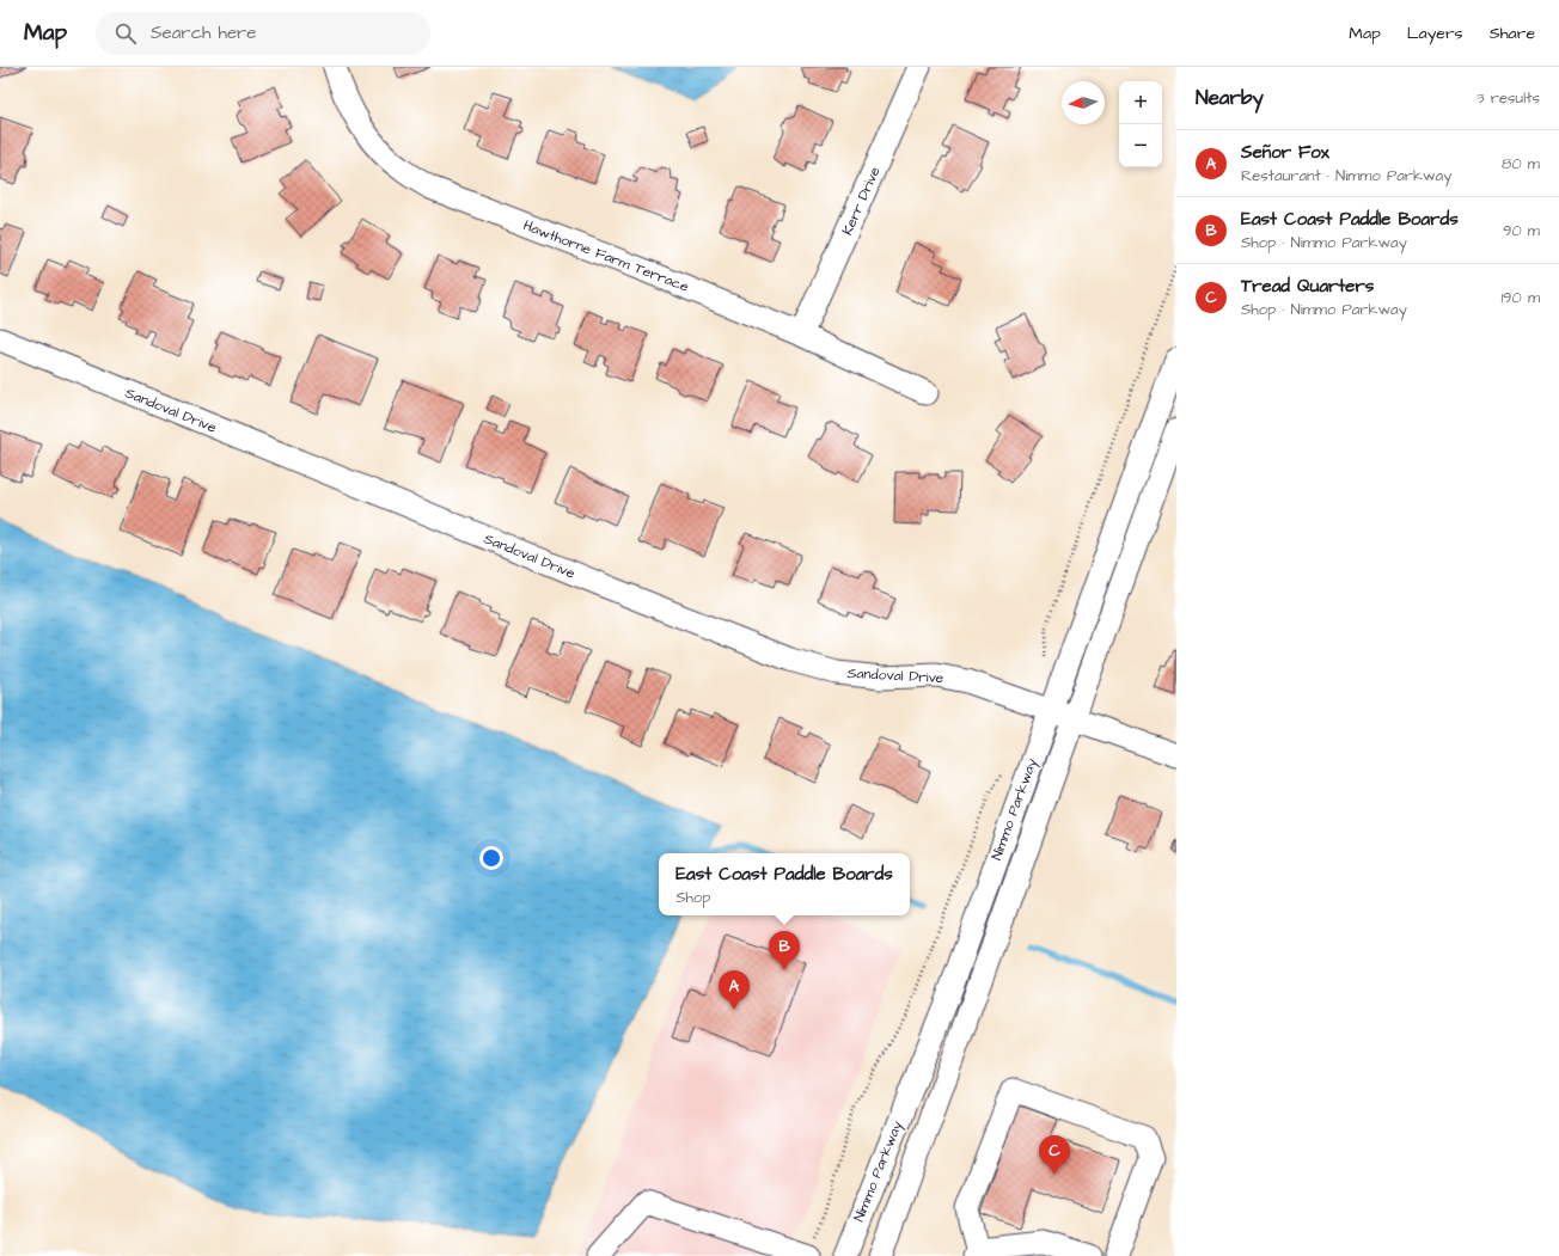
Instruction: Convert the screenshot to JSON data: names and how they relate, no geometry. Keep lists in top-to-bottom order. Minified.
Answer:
{"streets":{"street":["Kerr Drive","Hawthorne Farm Terrace","Sandoval Drive","Nimmo Parkway"]},"crossings":[["Kerr Drive","Hawthorne Farm Terrace"],["Sandoval Drive","Nimmo Parkway"]],"north":"left","page":{"header":"Map","search":"Search here","nav":["Map","Layers","Share"],"heading":["Nearby","3 results"],"map_buttons":["+","−"],"list":[{"mark":"A","name":"Señor Fox","note":"Restaurant · Nimmo Parkway","value":"80 m"},{"mark":"B","name":"East Coast Paddle Boards","note":"Shop · Nimmo Parkway","value":"90 m"},{"mark":"C","name":"Tread Quarters","note":"Shop · Nimmo Parkway","value":"190 m"}],"popup":["East Coast Paddle Boards","Shop"],"pins":["B","A","C"]}}
